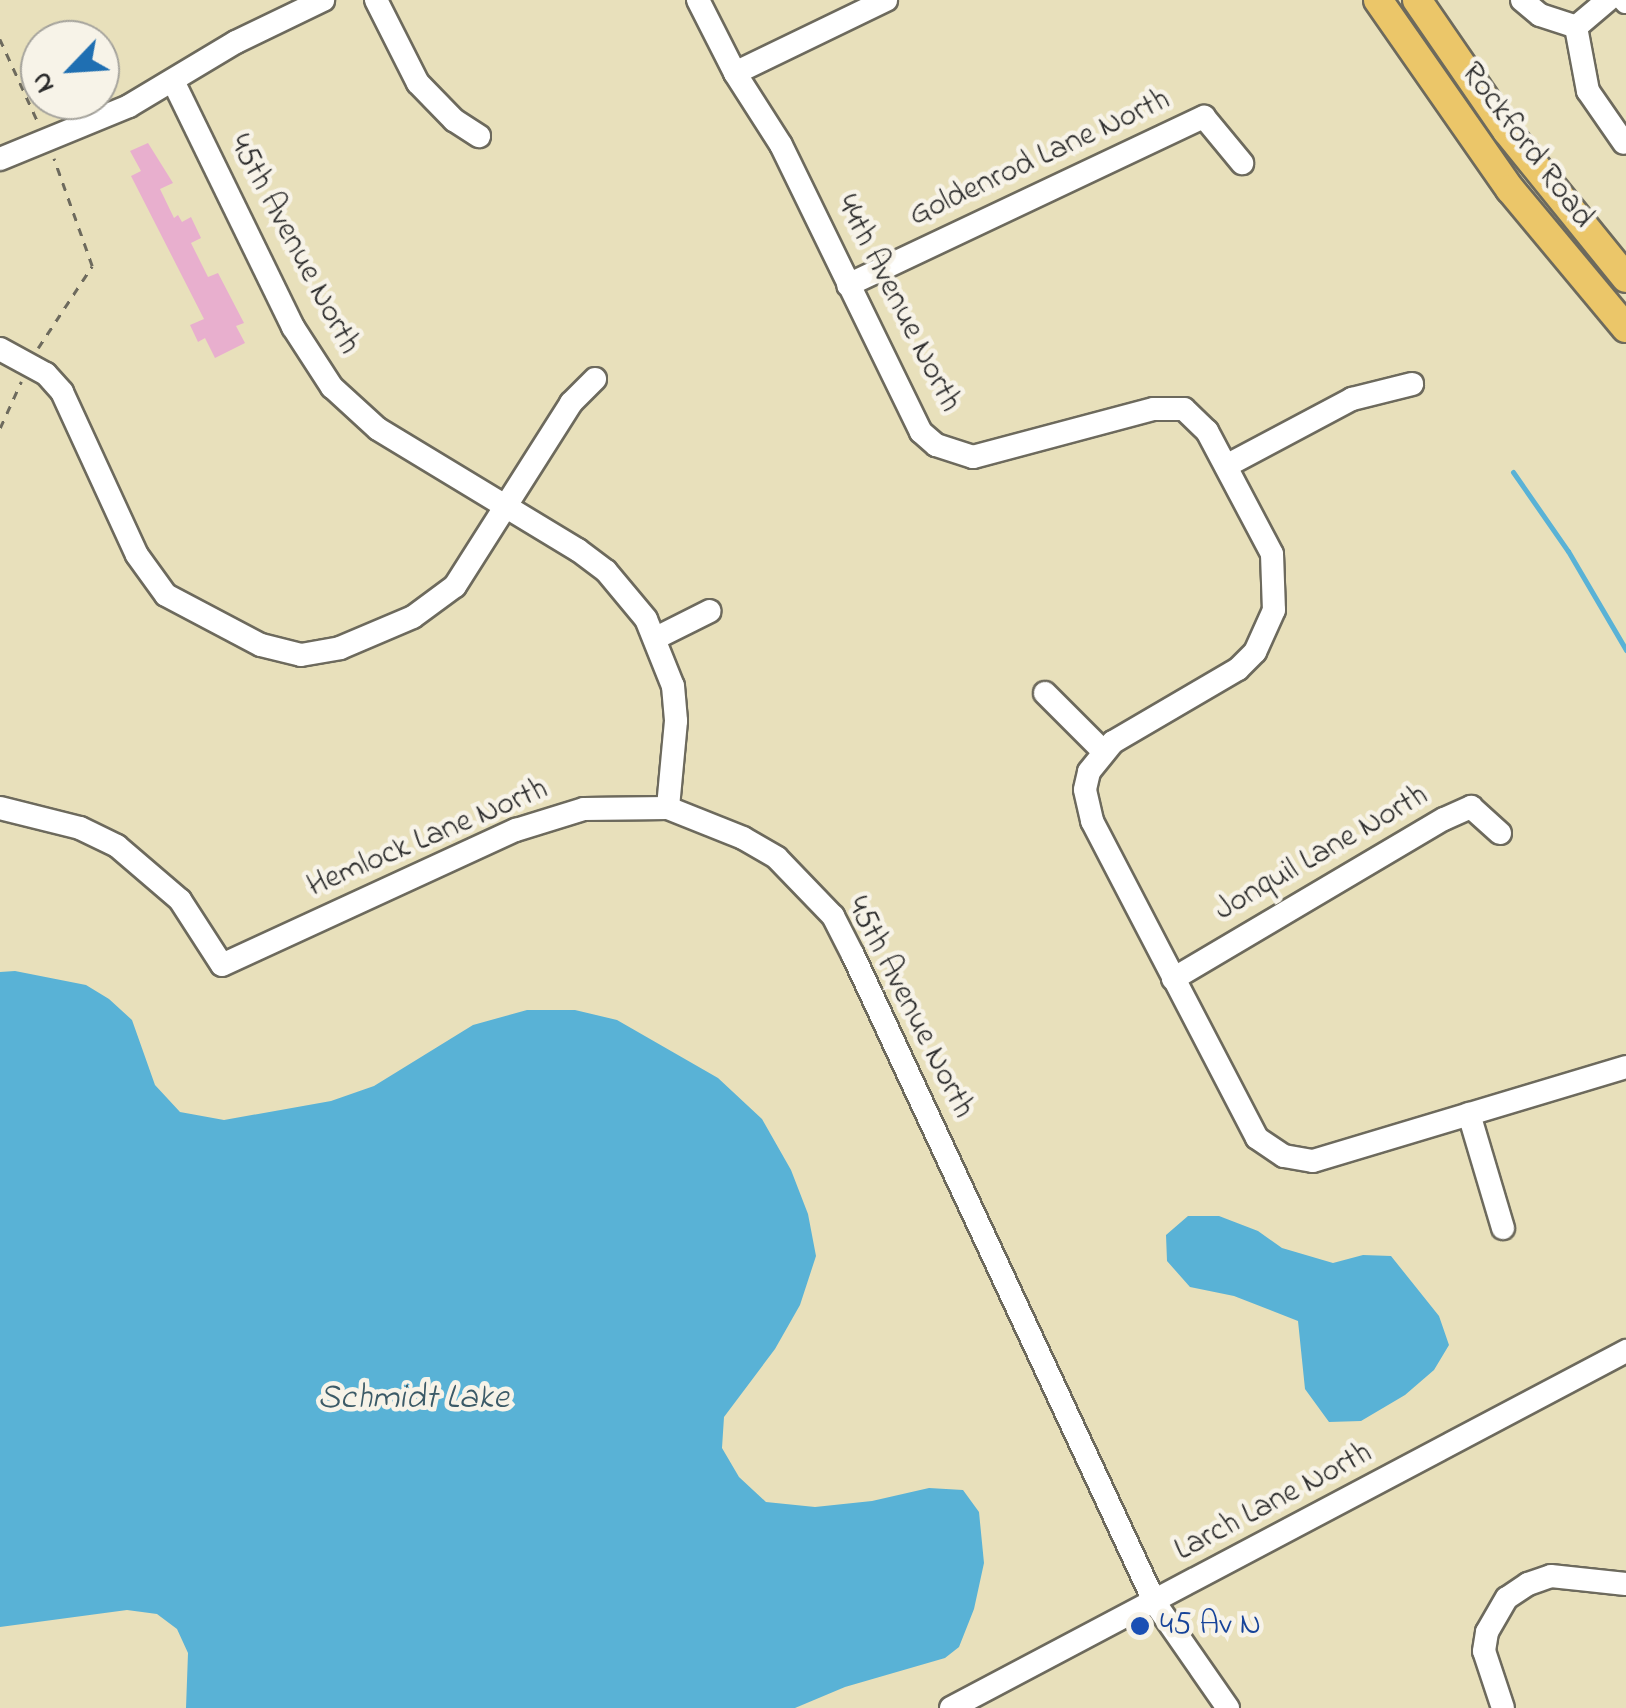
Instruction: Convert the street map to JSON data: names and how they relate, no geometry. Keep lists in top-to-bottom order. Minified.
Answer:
{"streets":{"main road":["Rockford Road"],"street":["Goldenrod Lane North","45th Avenue North","44th Avenue North","Hemlock Lane North","Jonquil Lane North","Larch Lane North"]},"crossings":[["Goldenrod Lane North","44th Avenue North"],["45th Avenue North","Hemlock Lane North"],["45th Avenue North","Larch Lane North"]],"water":["Schmidt Lake"],"places":["45 Av N"],"north":"bottom left"}
